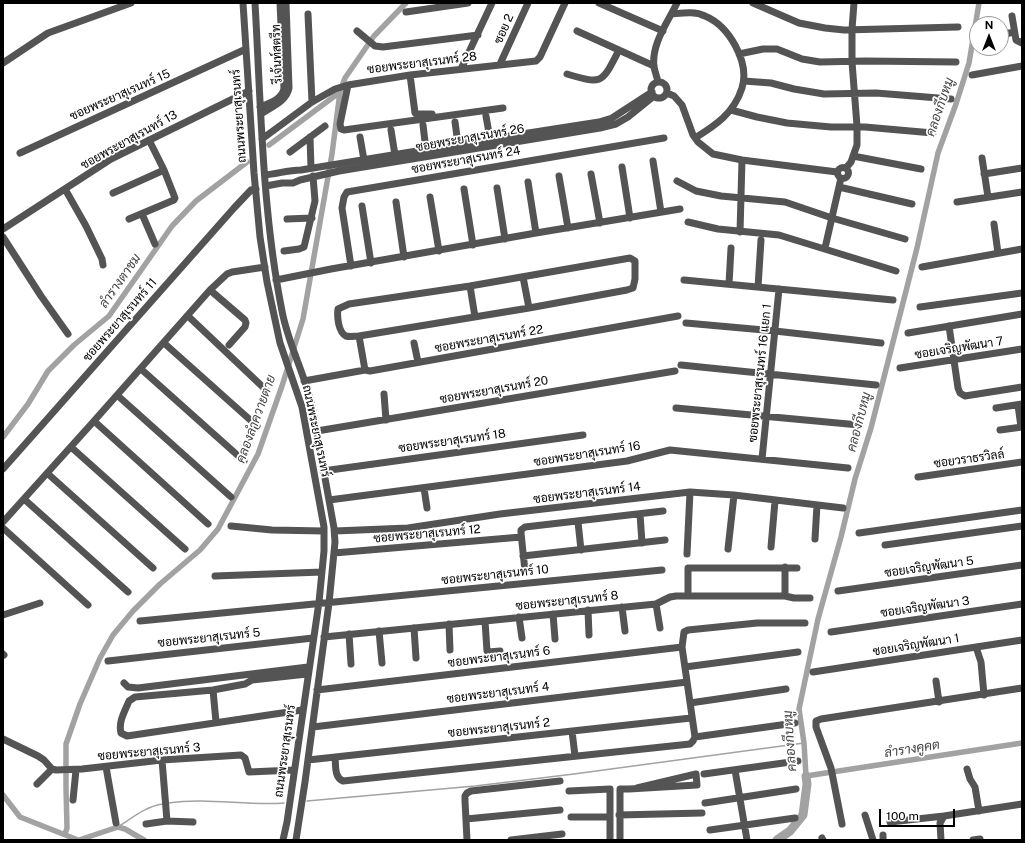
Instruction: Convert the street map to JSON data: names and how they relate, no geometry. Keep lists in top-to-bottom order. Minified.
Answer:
{"streets":{"street":["ซอย 2","รีเจ้นท์สตรีท","ซอยพระยาสุเรนทร์ 28","ซอยพระยาสุเรนทร์ 15","ถนนพระยาสุเรนทร์","ซอยพระยาสุเรนทร์ 26","ซอยพระยาสุเรนทร์ 13","ซอยพระยาสุเรนทร์ 24","ซอยพระยาสุเรนทร์ 11","ซอยพระยาสุเรนทร์ 22","ซอยเจริญพัฒนา 7","ซอยพระยาสุเรนทร์ 16 แยก 1","ซอยพระยาสุเรนทร์ 20","ซอยพระยาสุเรนทร์ 18","ซอยพระยาสุเรนทร์ 16","ซอยวราธรวิลล์","ซอยพระยาสุเรนทร์ 14","ซอยพระยาสุเรนทร์ 12","ซอยเจริญพัฒนา 5","ซอยพระยาสุเรนทร์ 10","ซอยพระยาสุเรนทร์ 8","ซอยเจริญพัฒนา 3","ซอยพระยาสุเรนทร์ 5","ซอยเจริญพัฒนา 1","ซอยพระยาสุเรนทร์ 6","ซอยพระยาสุเรนทร์ 4","ซอยพระยาสุเรนทร์ 2","ซอยพระยาสุเรนทร์ 3"]},"crossings":[["ซอย 2","ซอยพระยาสุเรนทร์ 28"],["รีเจ้นท์สตรีท","ถนนพระยาสุเรนทร์"],["ซอยพระยาสุเรนทร์ 28","ถนนพระยาสุเรนทร์"],["ซอยพระยาสุเรนทร์ 15","ถนนพระยาสุเรนทร์"],["ถนนพระยาสุเรนทร์","ซอยพระยาสุเรนทร์ 26"],["ถนนพระยาสุเรนทร์","ซอยพระยาสุเรนทร์ 13"],["ถนนพระยาสุเรนทร์","ซอยพระยาสุเรนทร์ 11"],["ถนนพระยาสุเรนทร์","ซอยพระยาสุเรนทร์ 22"],["ถนนพระยาสุเรนทร์","ซอยพระยาสุเรนทร์ 20"],["ถนนพระยาสุเรนทร์","ซอยพระยาสุเรนทร์ 18"],["ถนนพระยาสุเรนทร์","ซอยพระยาสุเรนทร์ 16"],["ถนนพระยาสุเรนทร์","ซอยพระยาสุเรนทร์ 14"],["ถนนพระยาสุเรนทร์","ซอยพระยาสุเรนทร์ 12"],["ถนนพระยาสุเรนทร์","ซอยพระยาสุเรนทร์ 10"],["ถนนพระยาสุเรนทร์","ซอยพระยาสุเรนทร์ 8"],["ถนนพระยาสุเรนทร์","ซอยพระยาสุเรนทร์ 5"],["ถนนพระยาสุเรนทร์","ซอยพระยาสุเรนทร์ 6"],["ถนนพระยาสุเรนทร์","ซอยพระยาสุเรนทร์ 4"],["ถนนพระยาสุเรนทร์","ซอยพระยาสุเรนทร์ 2"],["ถนนพระยาสุเรนทร์","ซอยพระยาสุเรนทร์ 3"],["ซอยพระยาสุเรนทร์ 16 แยก 1","ซอยพระยาสุเรนทร์ 16"]],"water":["คลองกีบหมู","ลำรางตาชม","คลองลำควายตาย","ลำรางคูคต"],"scale_bar":"100 m","north":"top"}
